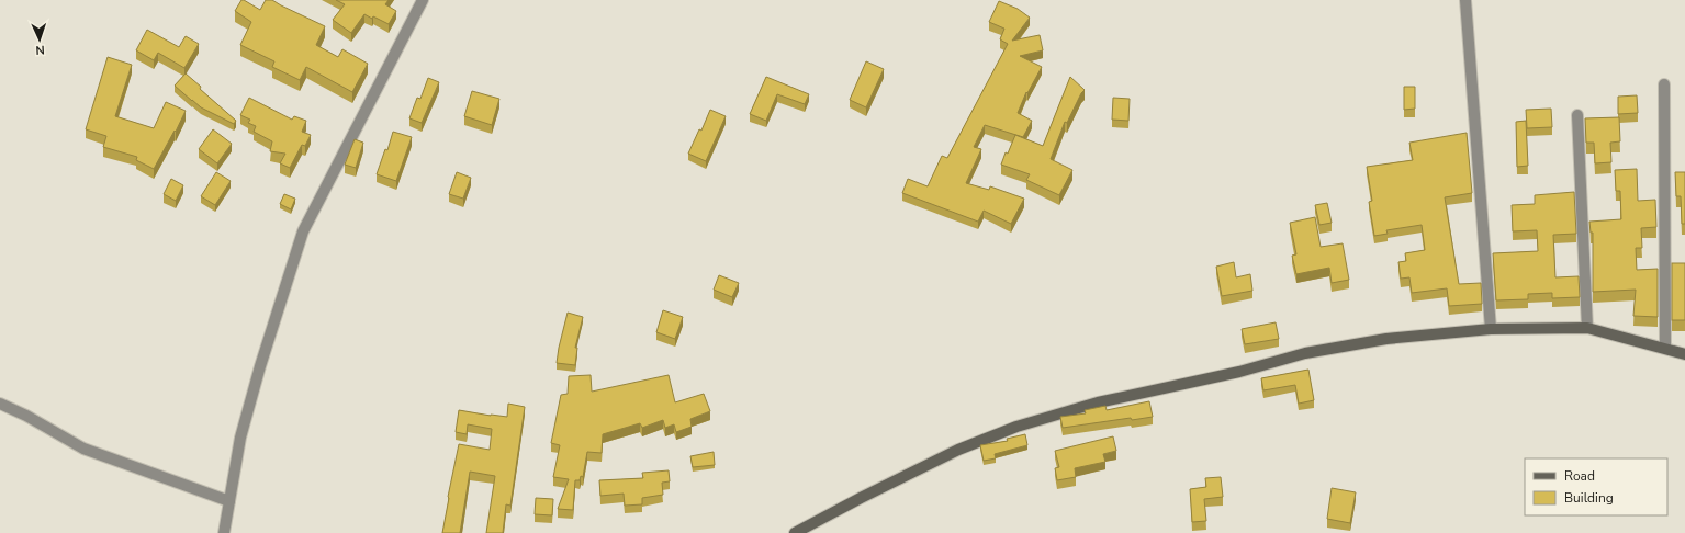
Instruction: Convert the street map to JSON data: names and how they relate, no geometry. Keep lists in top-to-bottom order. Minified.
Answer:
{"legend":["Road","Building"],"north":"bottom"}
